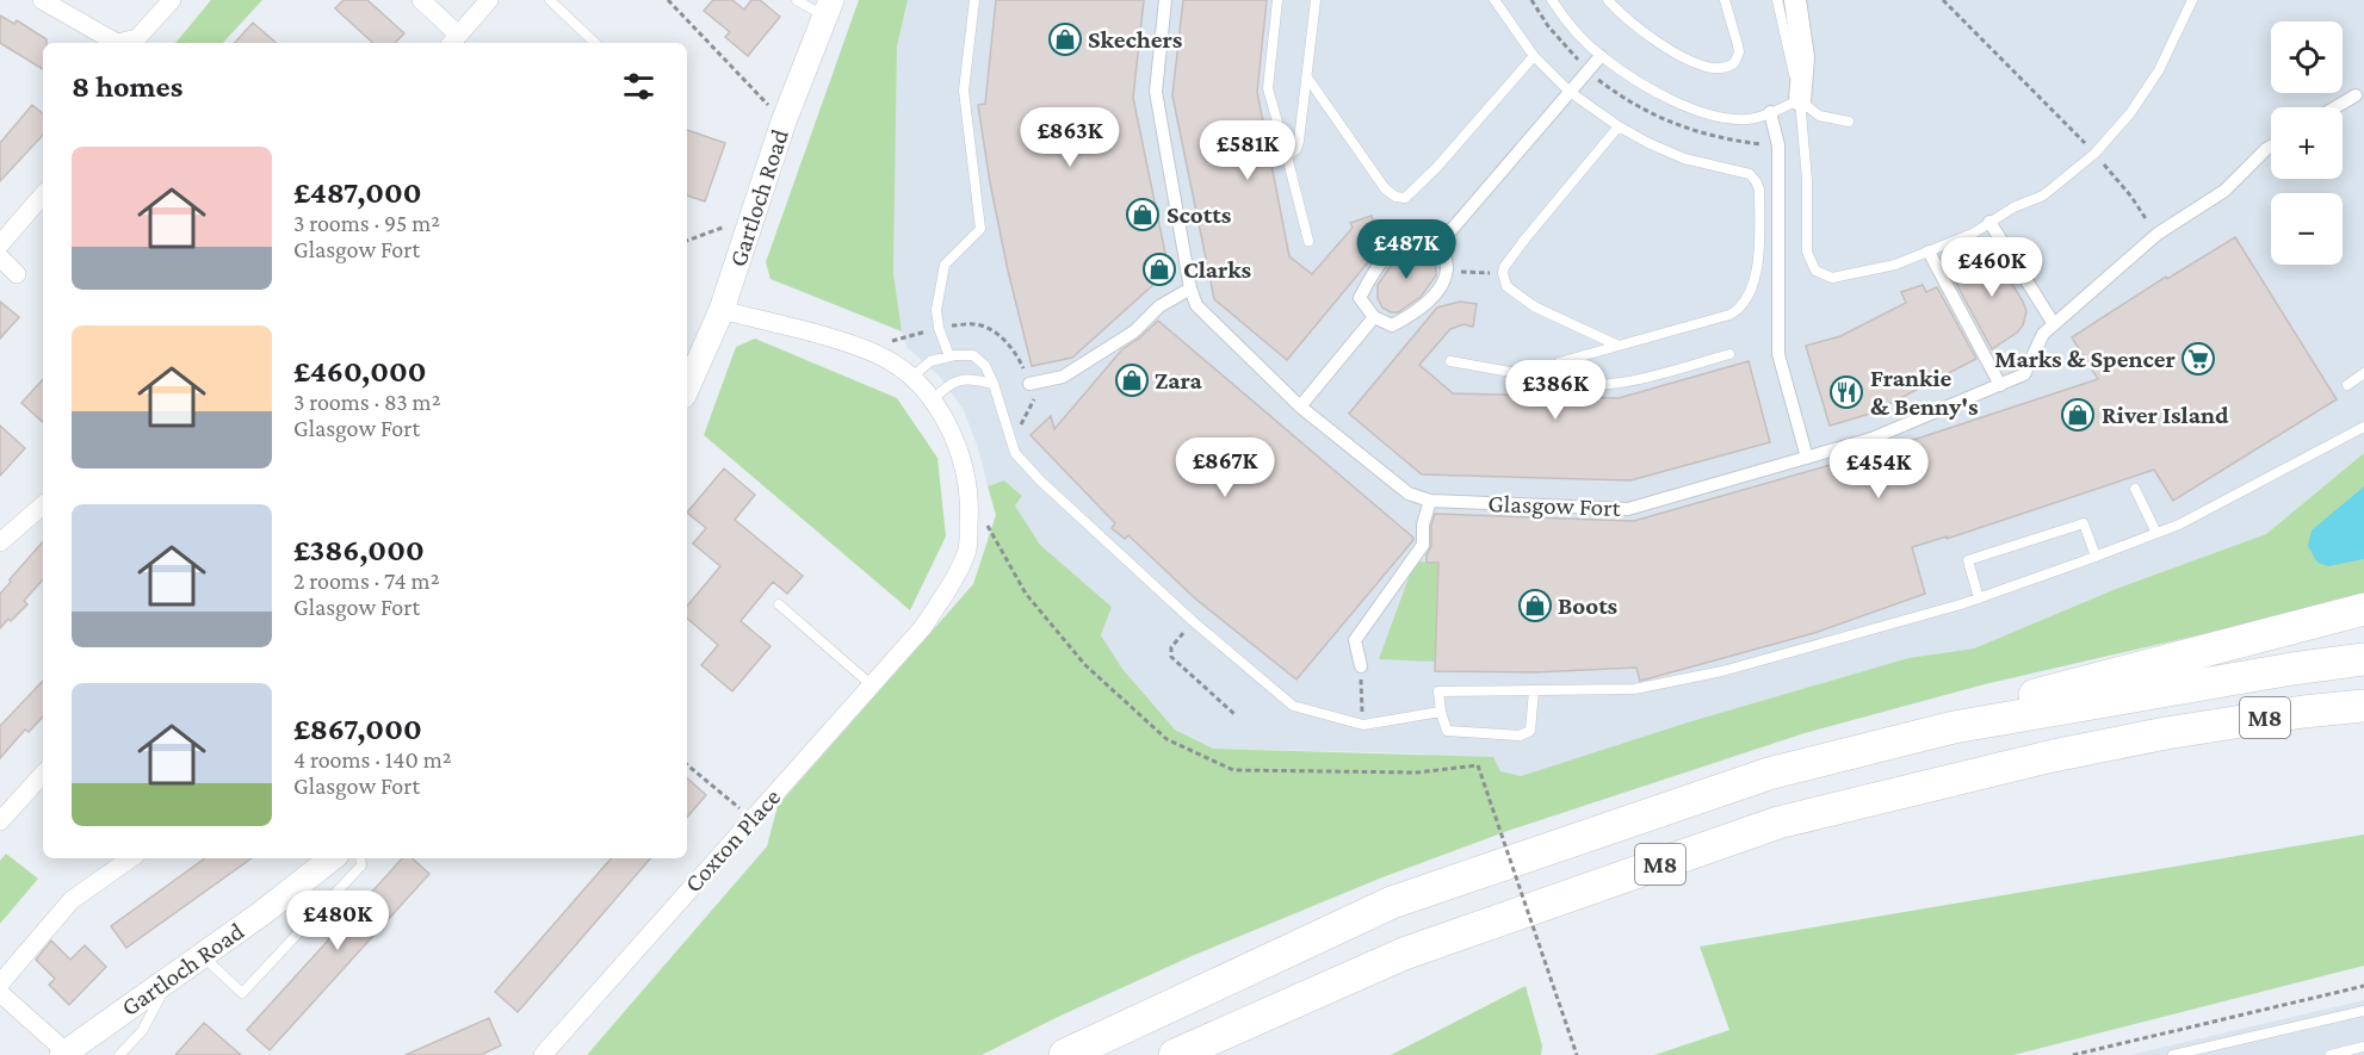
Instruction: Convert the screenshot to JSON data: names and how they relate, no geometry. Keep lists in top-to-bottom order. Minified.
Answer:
{"streets":{"highway":["M8"],"main road":["Gartloch Road"],"street":["Glasgow Fort","Coxton Place"]},"crossings":[["Gartloch Road","Coxton Place"]],"places":{"shop":["Skechers","Scotts","Clarks","Zara","River Island","Boots"],"supermarket":["Marks & Spencer"],"restaurant":["Frankie & Benny's"]},"page":{"map_buttons":["+","−"],"heading":"8 homes","price":["£863K","£581K","£487K","£460K","£386K","£867K","£454K","£480K"],"list":[{"name":"£487,000","note":"3 rooms · 95 m² · Glasgow Fort"},{"name":"£460,000","note":"3 rooms · 83 m² · Glasgow Fort"},{"name":"£386,000","note":"2 rooms · 74 m² · Glasgow Fort"},{"name":"£867,000","note":"4 rooms · 140 m² · Glasgow Fort"}]}}
